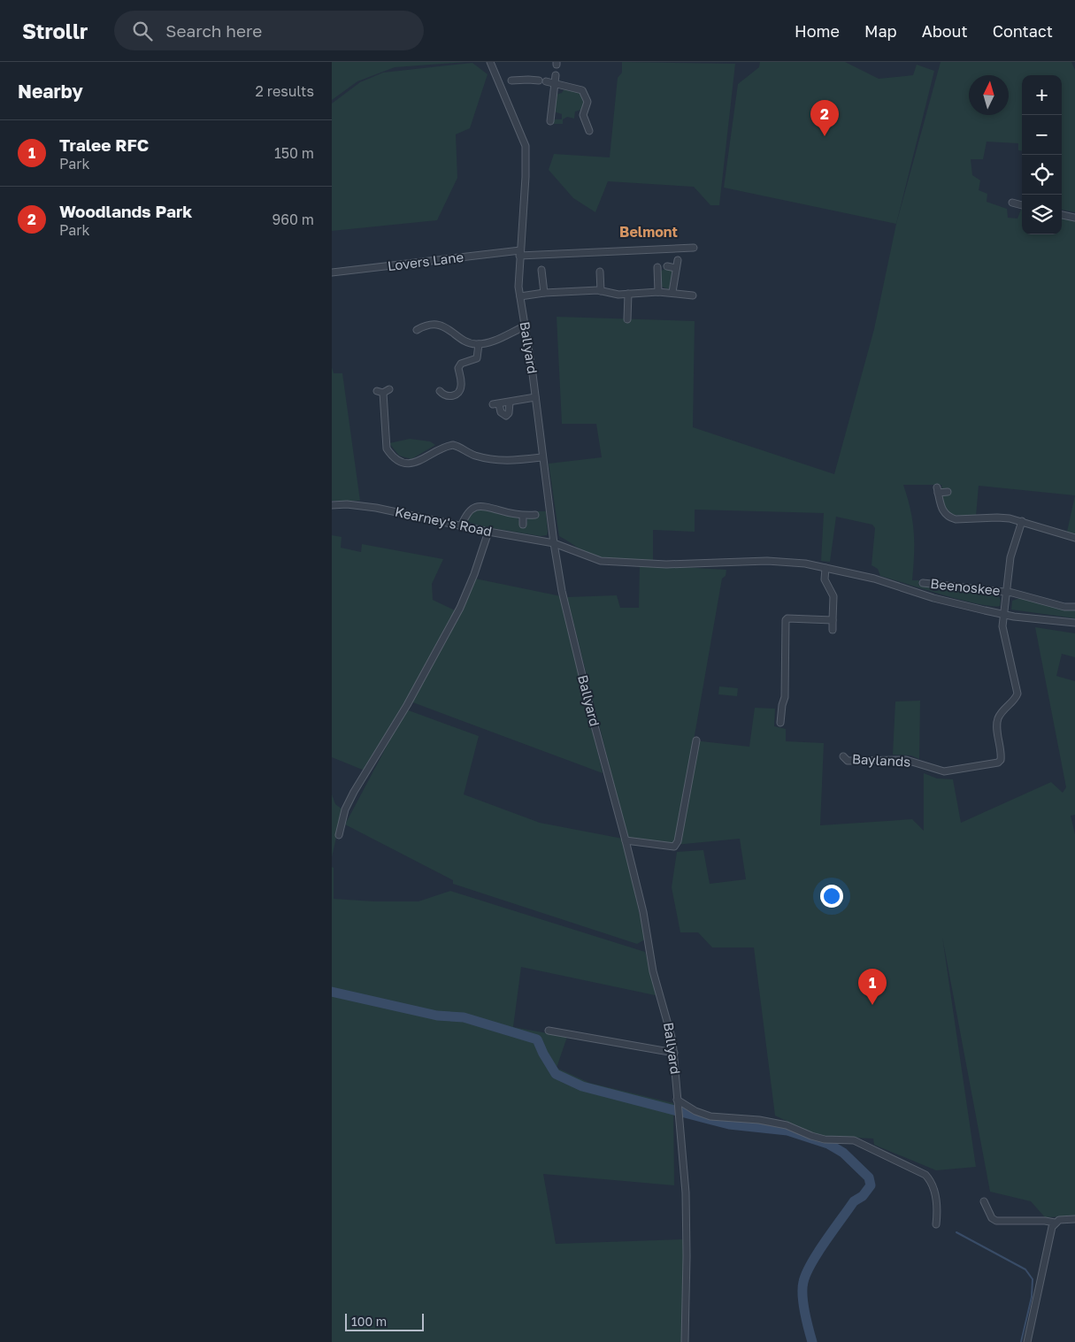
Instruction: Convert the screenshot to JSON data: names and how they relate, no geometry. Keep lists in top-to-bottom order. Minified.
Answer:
{"streets":{"street":["Lovers Lane","Ballyard","Kearney's Road","Beenoskee","Baylands"]},"crossings":[["Lovers Lane","Ballyard"],["Ballyard","Kearney's Road"],["Kearney's Road","Beenoskee"],["Kearney's Road","Baylands"],["Beenoskee","Baylands"]],"districts":["Belmont"],"scale_bar":"100 m","north":"top","page":{"header":"Strollr","search":"Search here","nav":["Home","Map","About","Contact"],"heading":["Nearby","2 results"],"map_buttons":["+","−"],"pins":["2","1"],"list":[{"mark":"1","name":"Tralee RFC","note":"Park","value":"150 m"},{"mark":"2","name":"Woodlands Park","note":"Park","value":"960 m"}],"scale":"100 m"}}
